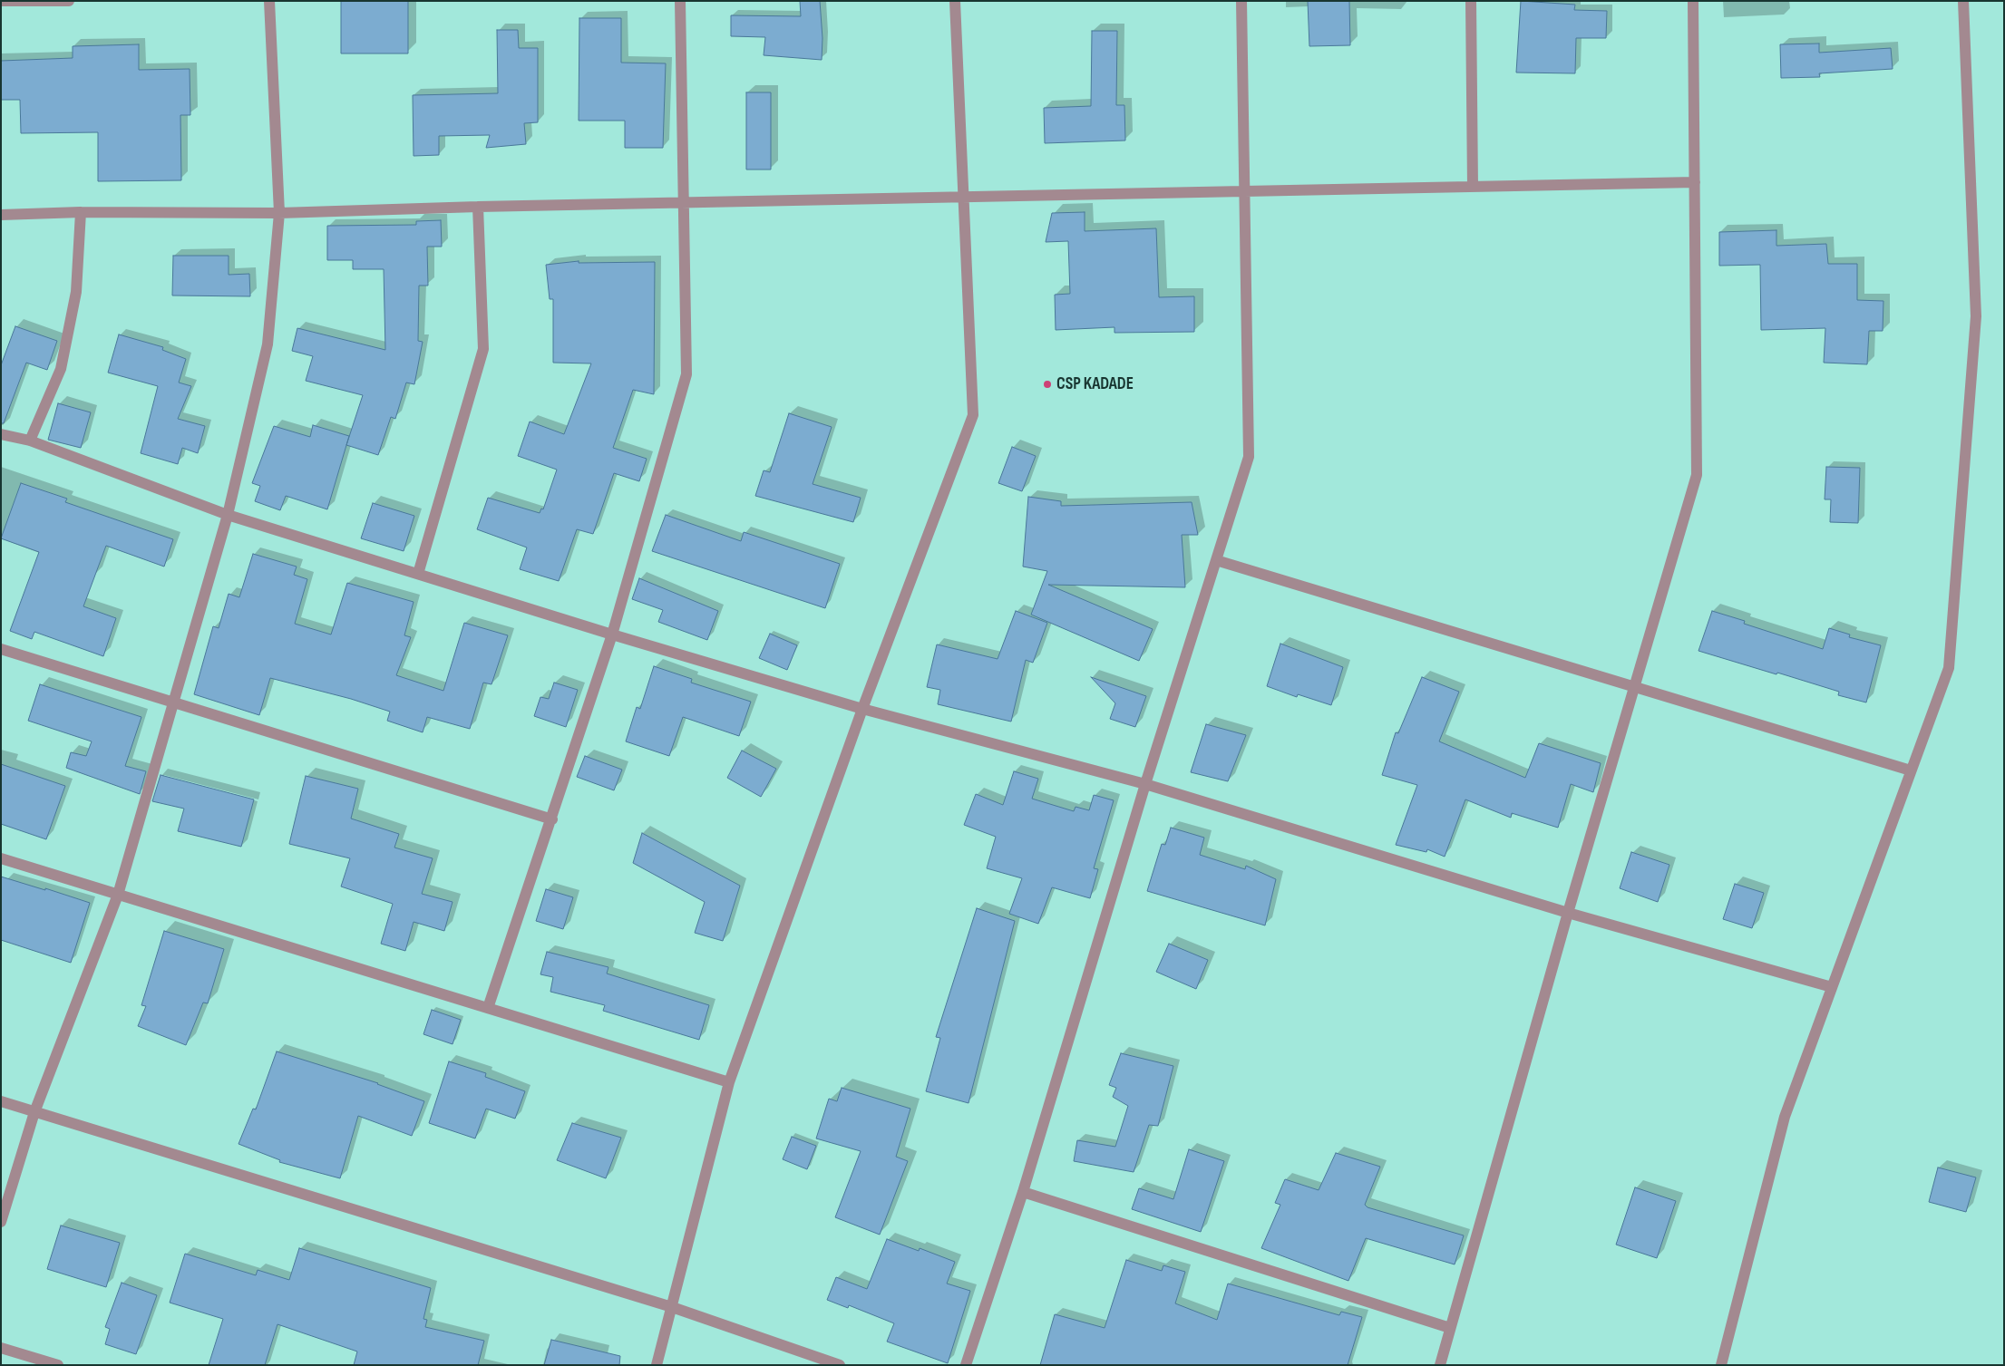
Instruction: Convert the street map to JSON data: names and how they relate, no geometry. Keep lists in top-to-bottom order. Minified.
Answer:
{"places":["CSP KADADE"]}
